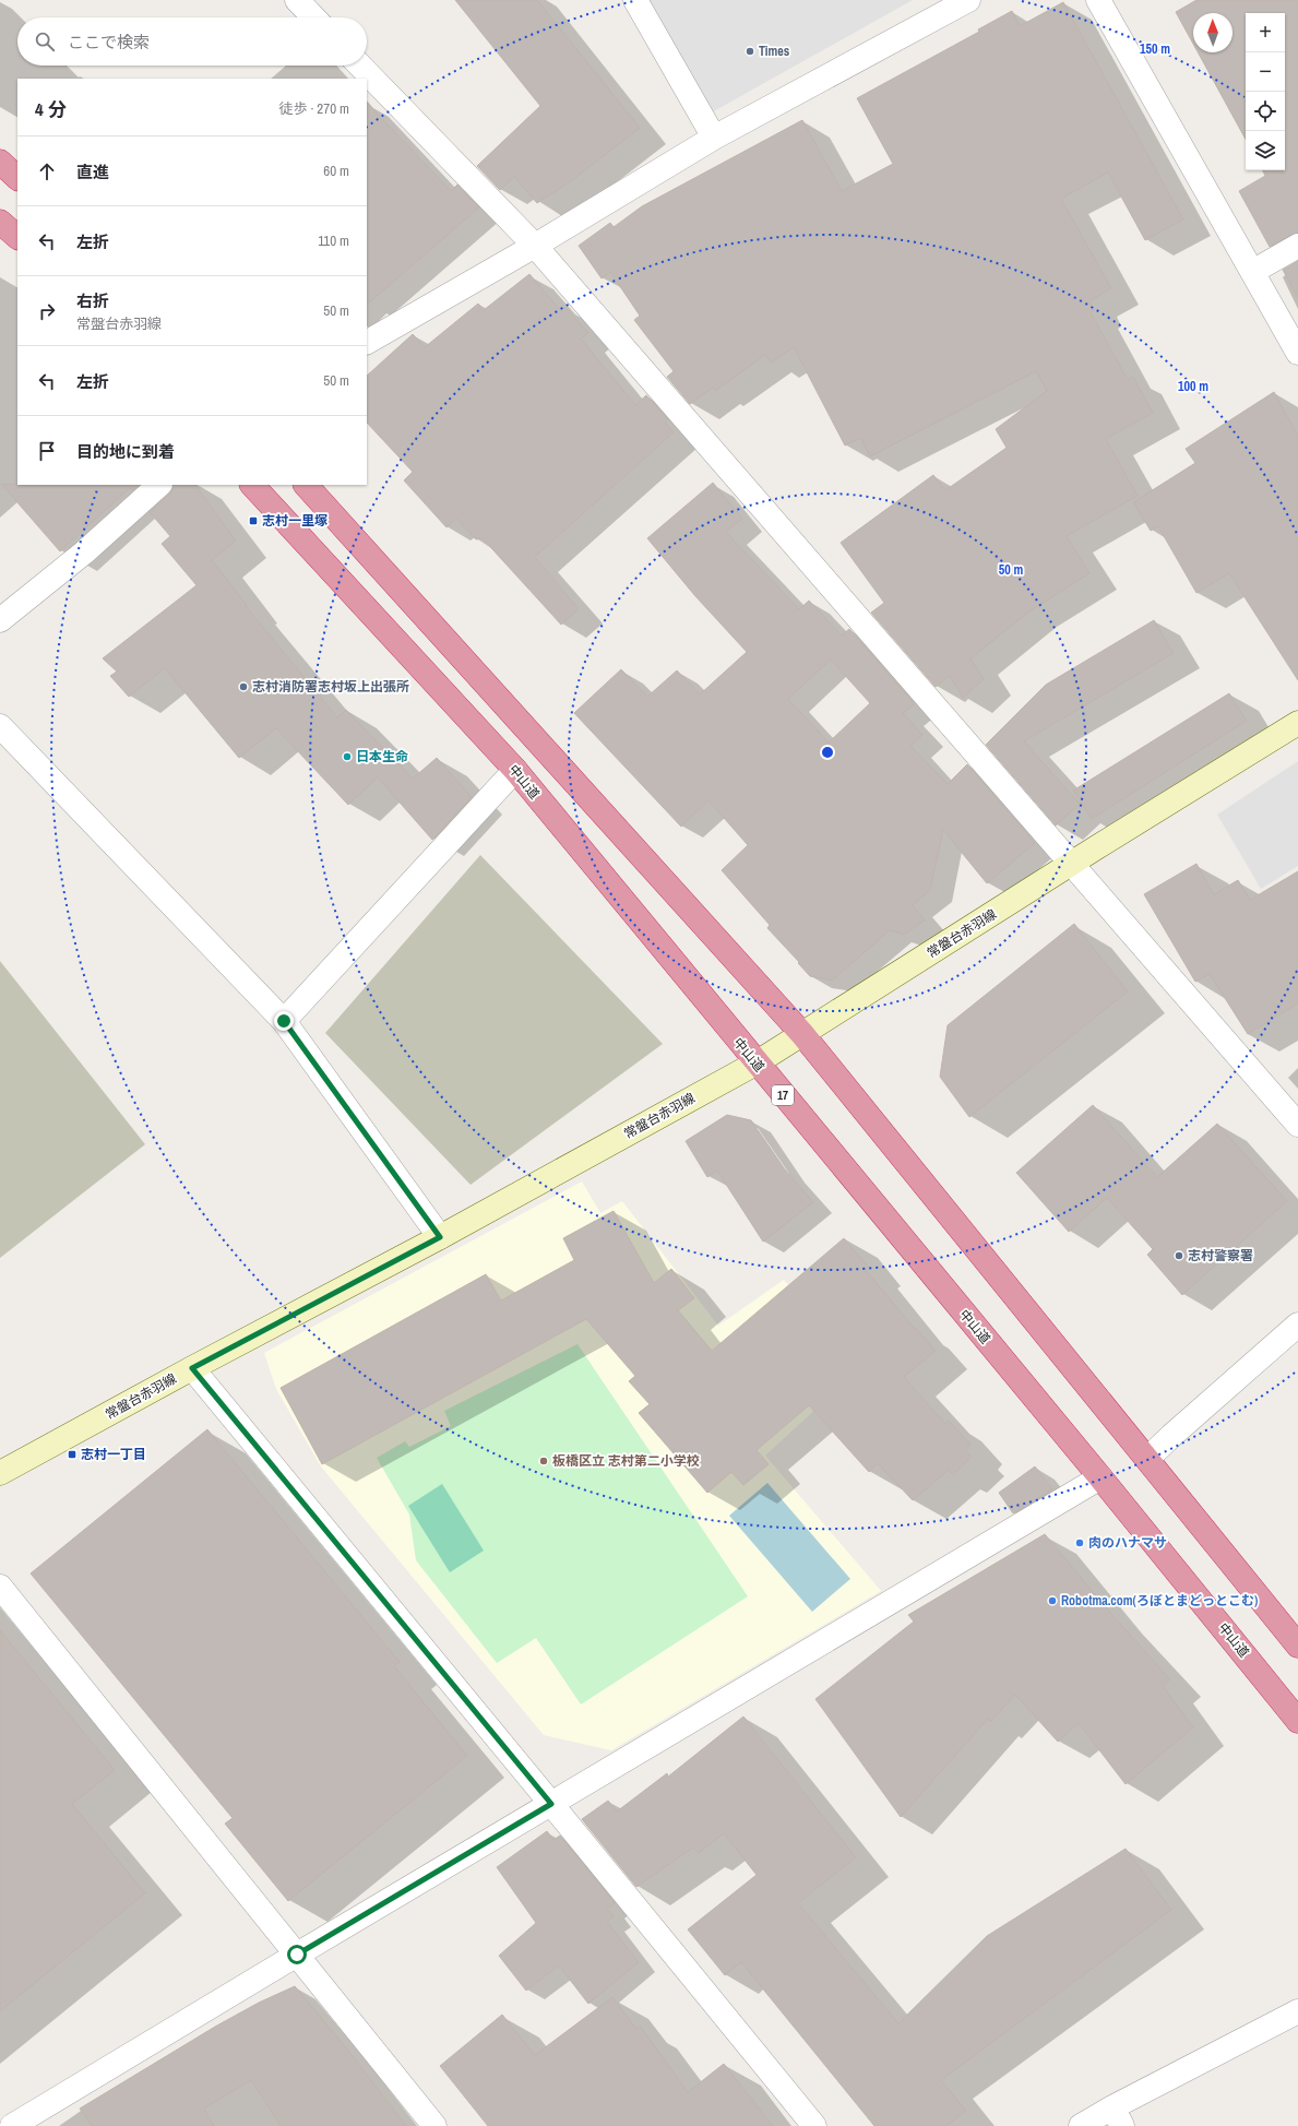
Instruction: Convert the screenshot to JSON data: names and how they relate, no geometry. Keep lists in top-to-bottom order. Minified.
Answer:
{"streets":{"highway":["中山道","17"],"main road":["常盤台赤羽線"]},"crossings":[["中山道","常盤台赤羽線"]],"places":{"other":["Times","志村消防署志村坂上出張所","日本生命","志村警察署","板橋区立 志村第二小学校","肉のハナマサ","Robotma.com(ろぼとまどっとこむ)"],"transit":["志村一里塚","志村一丁目"]},"north":"top","page":{"map_buttons":["+","−"],"search":"ここで検索","heading":["4 分","徒歩 · 270 m"],"list":[["直進","60 m"],["左折","110 m"],["右折","常盤台赤羽線","50 m"],["左折","50 m"],"目的地に到着"]},"rings":["150 m","100 m","50 m"]}
